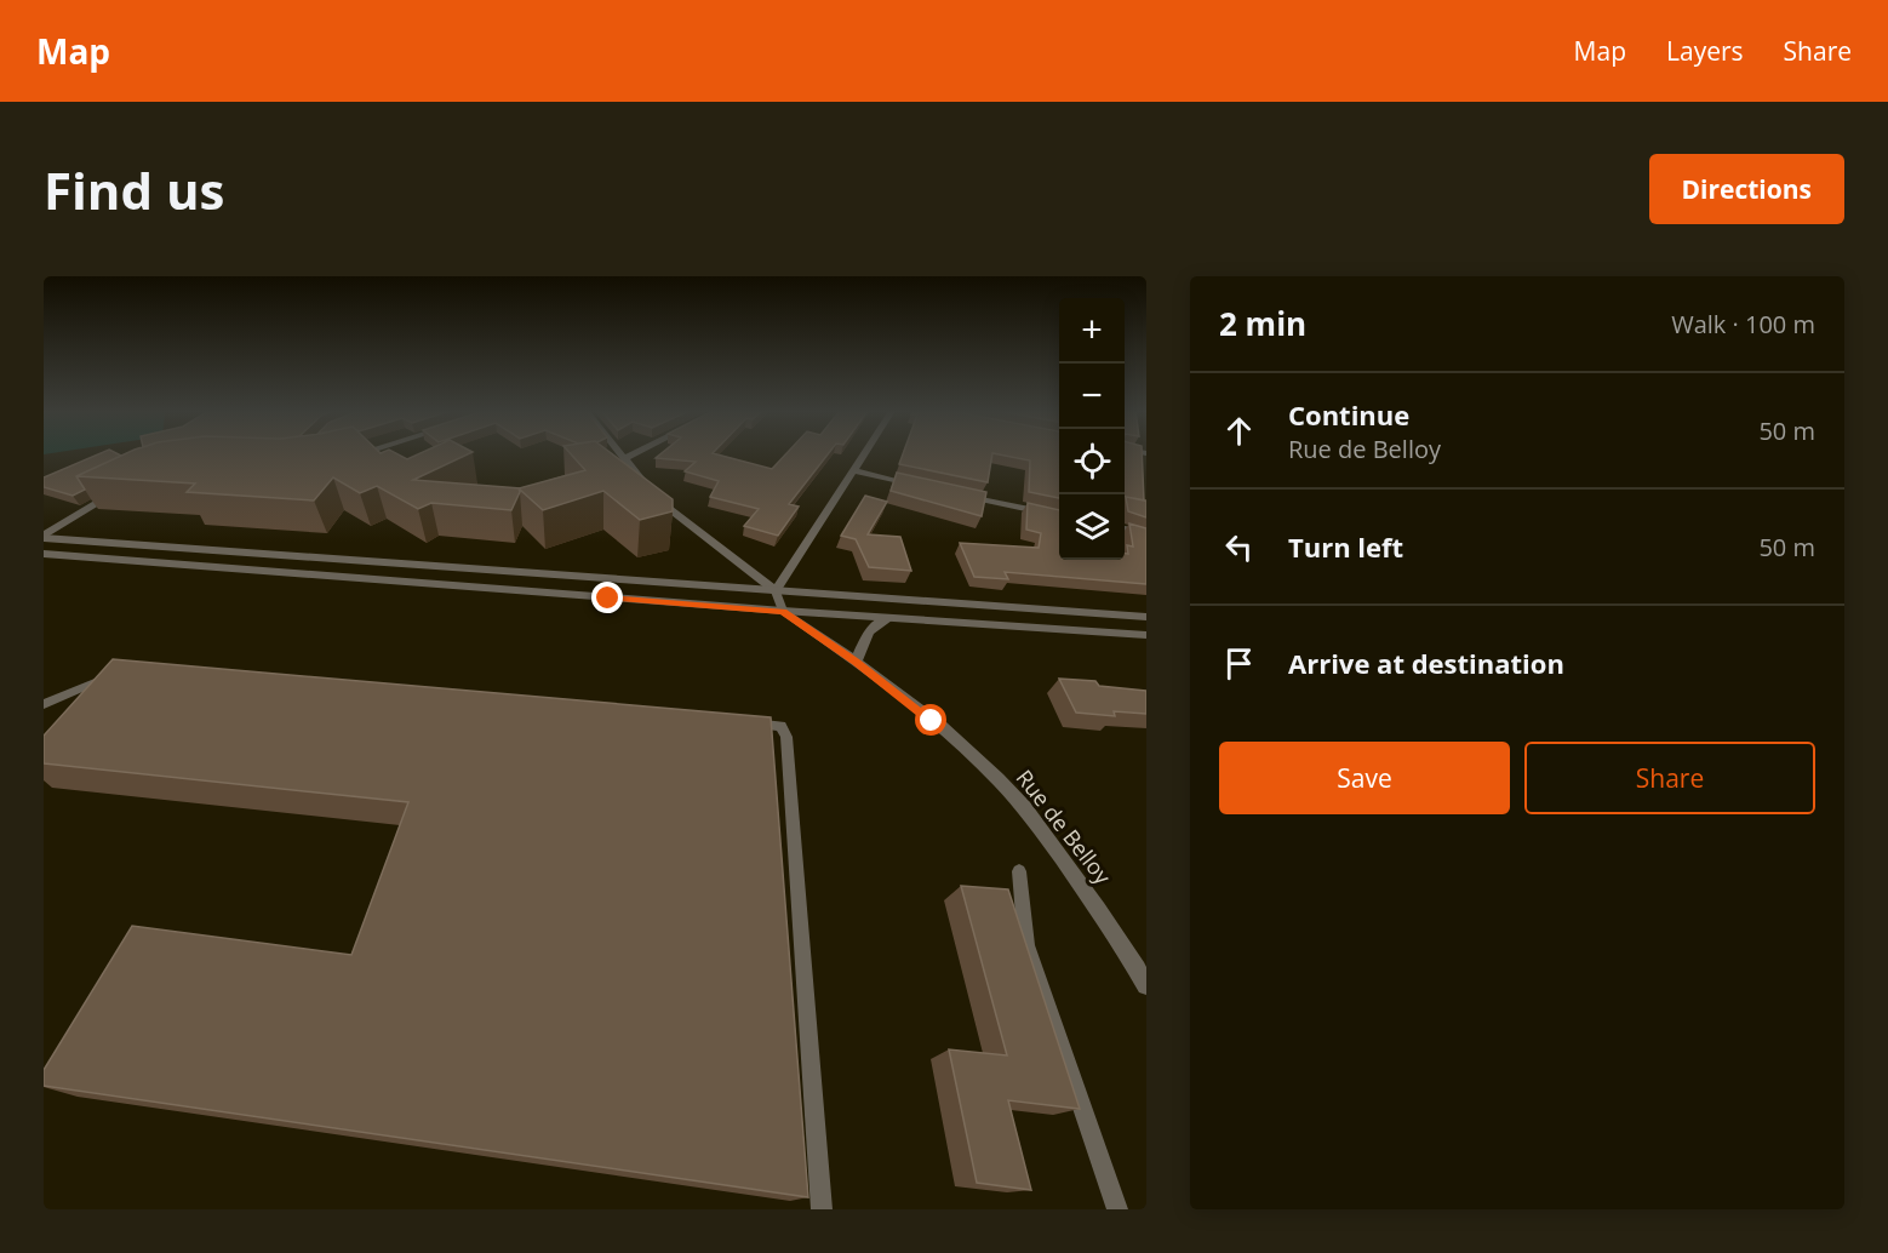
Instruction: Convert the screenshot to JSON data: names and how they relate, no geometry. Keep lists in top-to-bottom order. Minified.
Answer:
{"streets":{"street":["Rue de Belloy"]},"page":{"header":"Map","nav":["Map","Layers","Share"],"buttons":["Directions",["Save","Share"]],"title":"Find us","heading":["2 min","Walk · 100 m"],"map_buttons":["+","−"],"list":[["Continue","Rue de Belloy","50 m"],["Turn left","50 m"],"Arrive at destination"]}}
